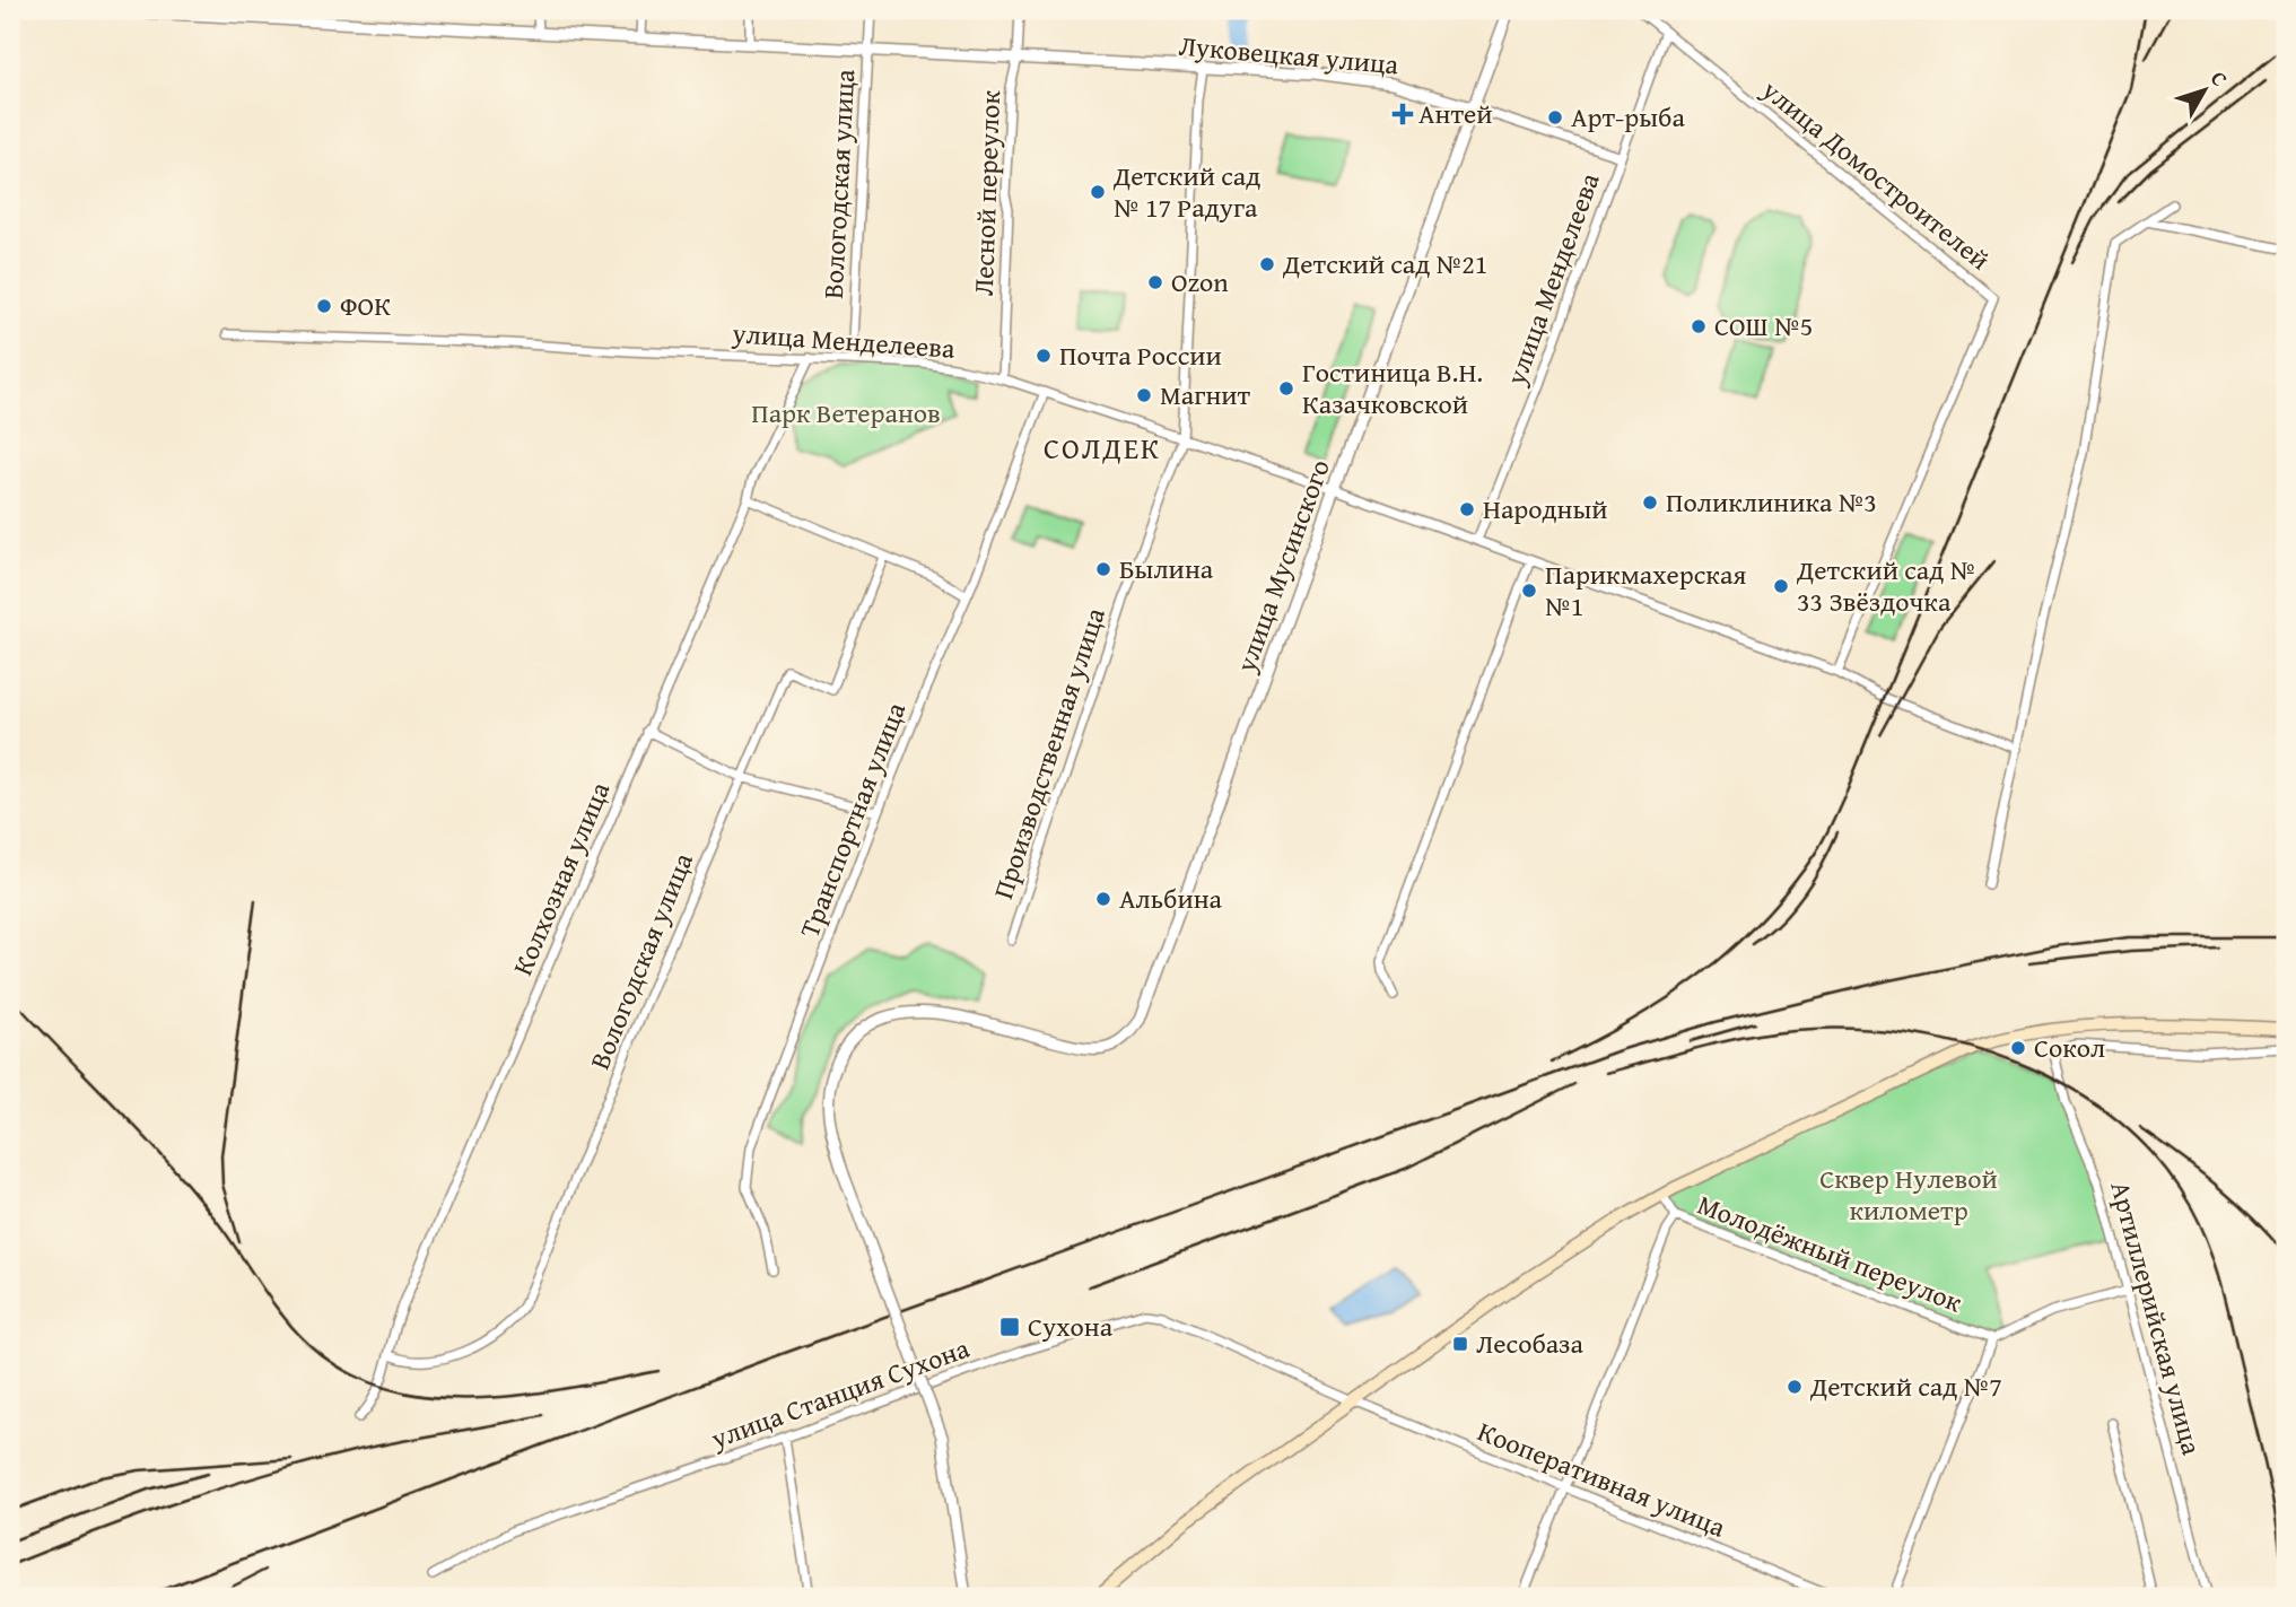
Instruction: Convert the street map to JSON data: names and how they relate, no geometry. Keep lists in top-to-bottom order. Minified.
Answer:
{"streets":{"street":["Луковецкая улица","улица Домостроителей","Вологодская улица","Лесной переулок","улица Менделеева","улица Мусинского","Производственная улица","Транспортная улица","Колхозная улица","Молодёжный переулок","Артиллерийская улица","улица Станция Сухона","Кооперативная улица"]},"crossings":[["Луковецкая улица","Вологодская улица"],["Луковецкая улица","Лесной переулок"],["Луковецкая улица","улица Мусинского"],["Луковецкая улица","Производственная улица"],["улица Домостроителей","улица Менделеева"],["Вологодская улица","улица Менделеева"],["Вологодская улица","Колхозная улица"],["Лесной переулок","улица Менделеева"],["улица Менделеева","улица Мусинского"],["улица Менделеева","Производственная улица"],["улица Менделеева","Транспортная улица"],["улица Менделеева","Колхозная улица"],["улица Станция Сухона","Кооперативная улица"]],"districts":["СОЛДЕК"],"parks":["Парк Ветеранов","Сквер Нулевой километр"],"places":{"health":["Антей"],"other":["Арт-рыба","Детский сад № 17 Радуга","Детский сад №21","Ozon","ФОК","СОШ №5","Почта России","Гостиница В.Н. Казачковской","Магнит","Поликлиника №3","Народный","Былина","Детский сад № 33 Звёздочка","Парикмахерская №1","Альбина","Сокол","Детский сад №7"],"transit":["Сухона","Лесобаза"]},"north":"top right"}
